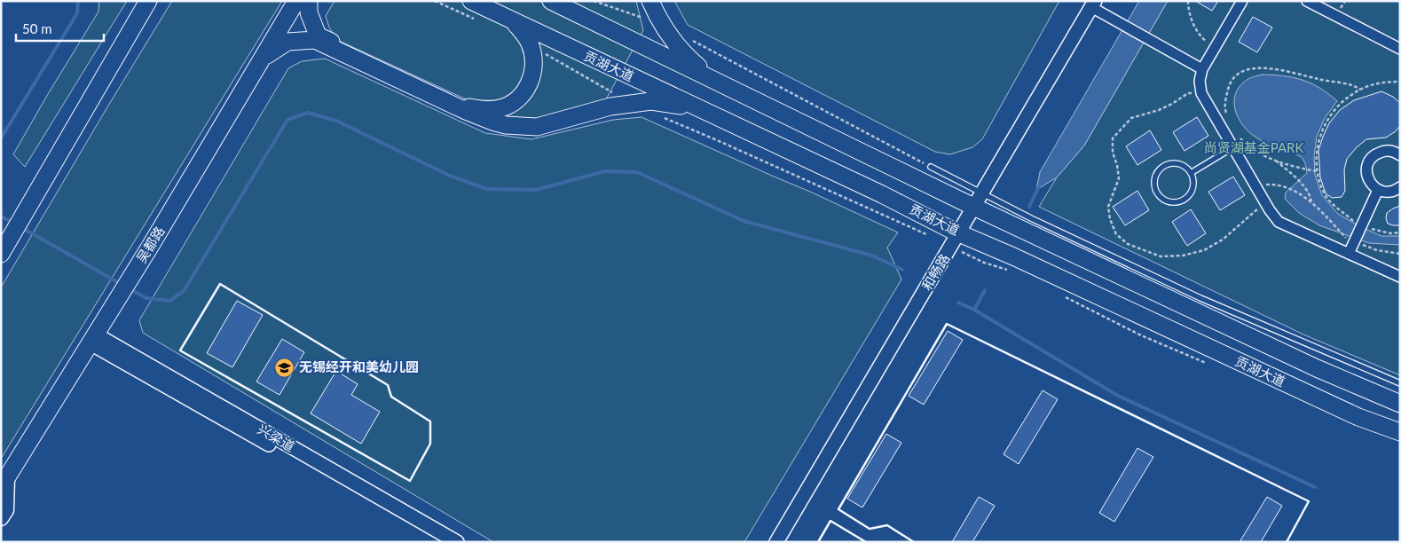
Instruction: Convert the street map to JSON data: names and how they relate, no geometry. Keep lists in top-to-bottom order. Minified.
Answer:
{"streets":{"main road":["贡湖大道","吴都路"],"street":["和畅路","兴梁道"]},"crossings":[["贡湖大道","和畅路"],["吴都路","兴梁道"]],"parks":["尚贤湖基金PARK"],"places":{"school or university":["无锡经开和美幼儿园"]},"scale_bar":"50 m"}
